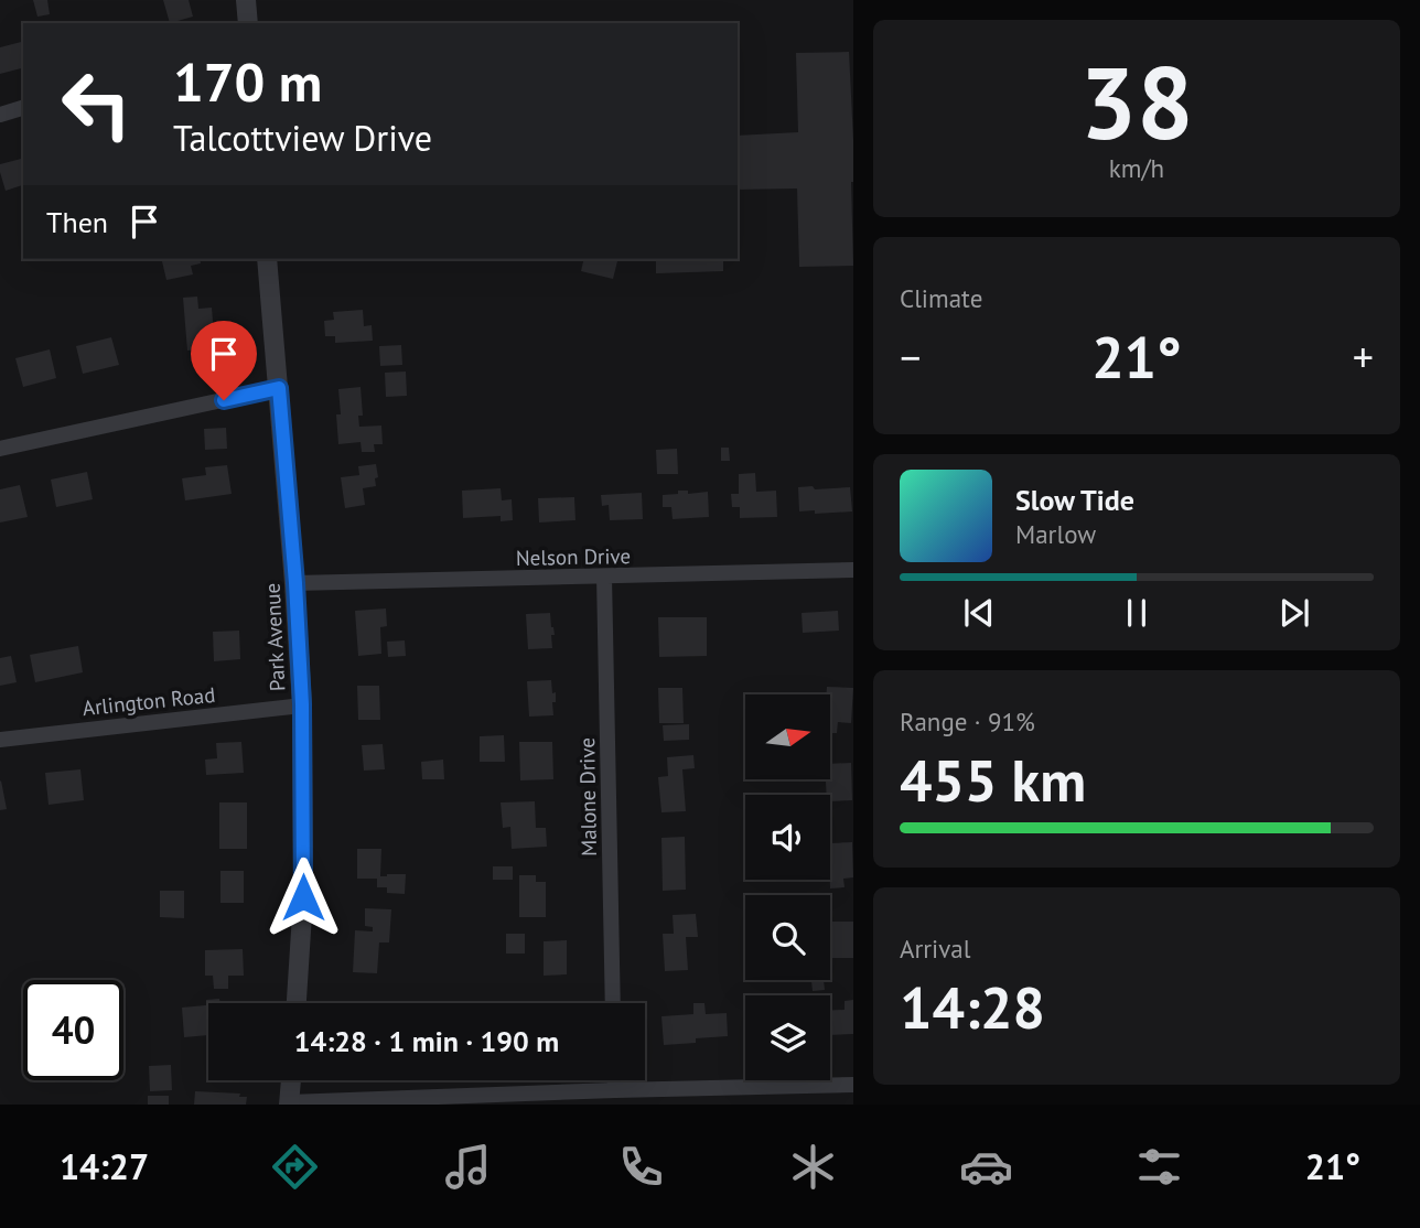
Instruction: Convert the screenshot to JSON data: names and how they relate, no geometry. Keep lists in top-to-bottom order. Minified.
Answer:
{"streets":{"street":["Nelson Drive","Park Avenue","Arlington Road","Malone Drive"]},"crossings":[["Nelson Drive","Park Avenue"],["Nelson Drive","Malone Drive"],["Park Avenue","Arlington Road"]],"north":"right","page":{"tile":[["38","km/h"],"Climate",["Range · 91%","455 km"],["Arrival","14:28"]],"turn":["170 m","Talcottview Drive"],"then":"Then","heat":["−","21°","+"],"song":["Slow Tide","Marlow"],"limit":"40","trip":"14:28 · 1 min · 190 m","tabs":["14:27","21°"]}}
